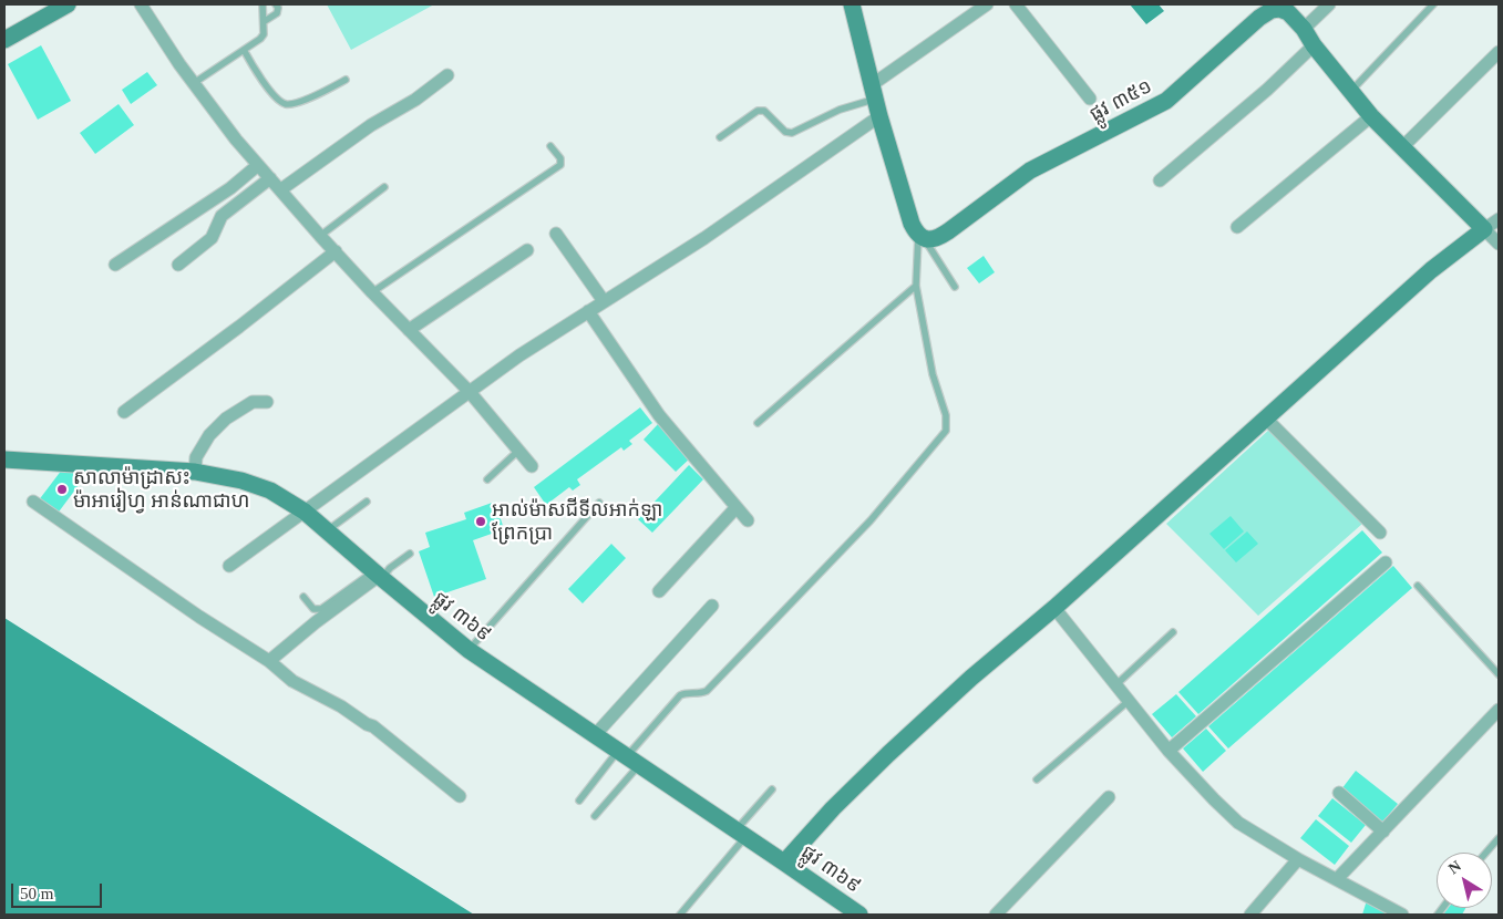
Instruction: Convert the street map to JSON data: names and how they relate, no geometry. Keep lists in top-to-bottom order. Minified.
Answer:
{"streets":{"street":["ផ្លូវ ៣៥១","ផ្លូវ ៣៦៩"]},"places":["សាលាម៉ាដ្រាសះ ម៉ាអារៀហ្វ អាន់ណាជាហ","អាល់ម៉ាសជីទីលអាក់ឡា ព្រែកប្រា"],"scale_bar":"50 m","north":"top left"}
